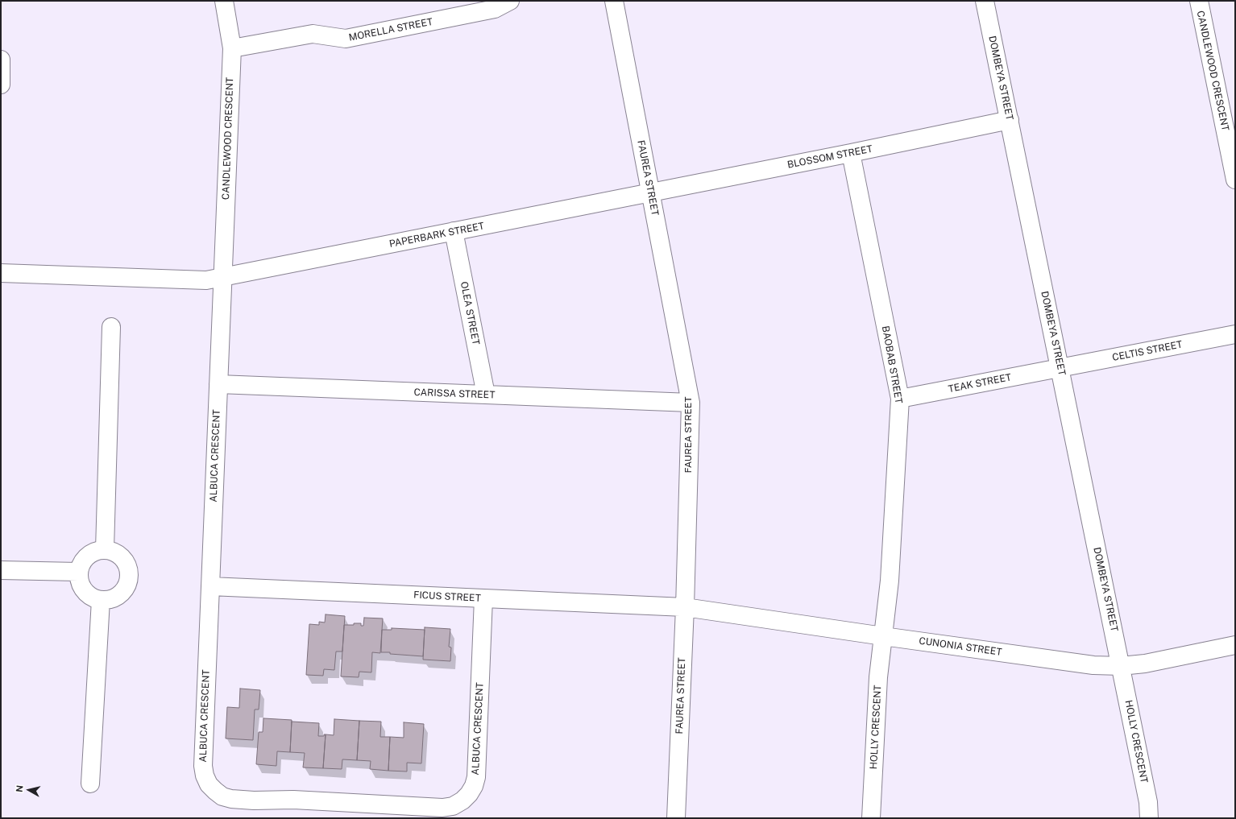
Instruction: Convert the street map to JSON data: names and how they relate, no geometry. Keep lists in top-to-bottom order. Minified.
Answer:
{"streets":{"street":["MORELLA STREET","CANDLEWOOD CRESCENT","DOMBEYA STREET","BLOSSOM STREET","FAUREA STREET","PAPERBARK STREET","OLEA STREET","CELTIS STREET","BAOBAB STREET","TEAK STREET","CARISSA STREET","ALBUCA CRESCENT","FICUS STREET","CUNONIA STREET","HOLLY CRESCENT"]},"crossings":[["MORELLA STREET","CANDLEWOOD CRESCENT"],["CANDLEWOOD CRESCENT","PAPERBARK STREET"],["CANDLEWOOD CRESCENT","ALBUCA CRESCENT"],["DOMBEYA STREET","BLOSSOM STREET"],["DOMBEYA STREET","CELTIS STREET"],["DOMBEYA STREET","TEAK STREET"],["DOMBEYA STREET","CUNONIA STREET"],["DOMBEYA STREET","HOLLY CRESCENT"],["BLOSSOM STREET","FAUREA STREET"],["BLOSSOM STREET","PAPERBARK STREET"],["BLOSSOM STREET","BAOBAB STREET"],["FAUREA STREET","PAPERBARK STREET"],["FAUREA STREET","CARISSA STREET"],["FAUREA STREET","FICUS STREET"],["FAUREA STREET","CUNONIA STREET"],["PAPERBARK STREET","OLEA STREET"],["PAPERBARK STREET","ALBUCA CRESCENT"],["OLEA STREET","CARISSA STREET"],["CELTIS STREET","TEAK STREET"],["BAOBAB STREET","TEAK STREET"],["BAOBAB STREET","CUNONIA STREET"],["BAOBAB STREET","HOLLY CRESCENT"],["CARISSA STREET","ALBUCA CRESCENT"],["ALBUCA CRESCENT","FICUS STREET"],["FICUS STREET","CUNONIA STREET"],["CUNONIA STREET","HOLLY CRESCENT"]],"north":"left"}
